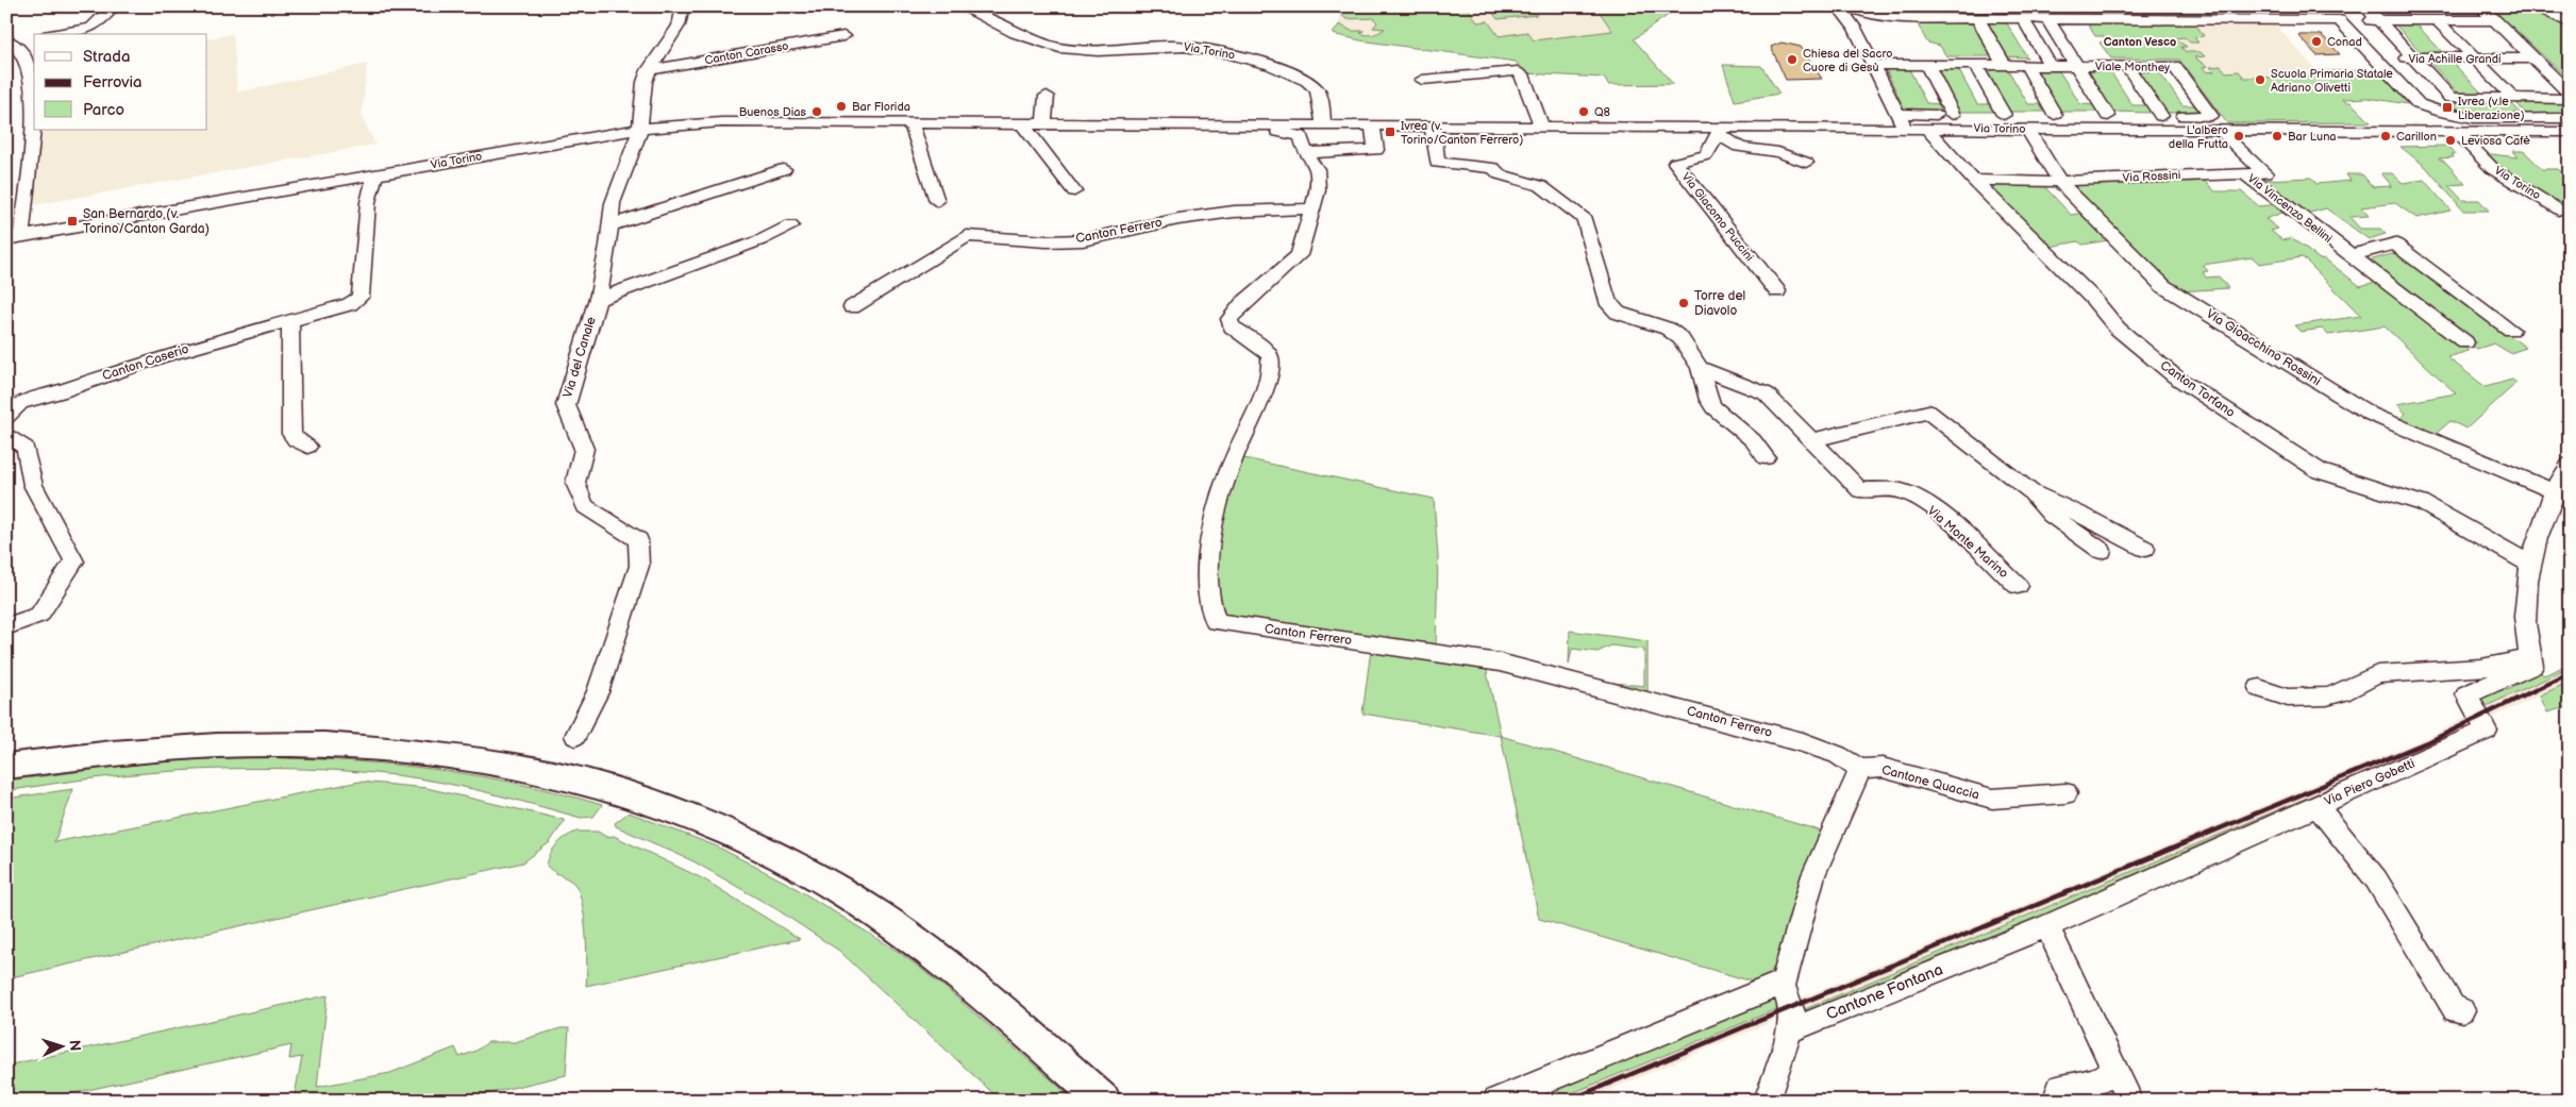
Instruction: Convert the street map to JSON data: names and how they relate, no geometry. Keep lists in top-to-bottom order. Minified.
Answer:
{"streets":{"street":["Via Torino","Canton Carasso","Via Achille Grandi","Viale Monthey","Via Rossini","Via Vincenzo Bellini","Via Giacomo Puccini","Canton Ferrero","Via Gioacchino Rossini","Via del Canale","Canton Caserio","Canton Torfano","Via Monte Marino","Cantone Quaccia","Via Piero Gobetti","Cantone Fontana"]},"crossings":[["Via Torino","Via Vincenzo Bellini"],["Via Torino","Via Giacomo Puccini"],["Via Torino","Canton Ferrero"],["Via Torino","Via Gioacchino Rossini"],["Via Torino","Via del Canale"],["Via Torino","Canton Caserio"],["Via Torino","Canton Torfano"],["Via Rossini","Via Vincenzo Bellini"],["Via Rossini","Via Gioacchino Rossini"],["Via Rossini","Canton Torfano"],["Canton Ferrero","Cantone Quaccia"],["Via Piero Gobetti","Cantone Fontana"]],"districts":["Canton Vesco"],"places":{"other":["Conad","Chiesa del Sacro Cuore di Gesù","Scuola Primaria Statale Adriano Olivetti","Bar Florida","Buenos Dias","Q8","L'albero della Frutta","Bar Luna","Carillon","Leviosa Cafè","Torre del Diavolo"],"transit":["Ivrea (v.le Liberazione)","Ivrea (v. Torino/Canton Ferrero)","San Bernardo (v. Torino/Canton Garda)"]},"legend":["Strada","Ferrovia","Parco"],"north":"right"}
